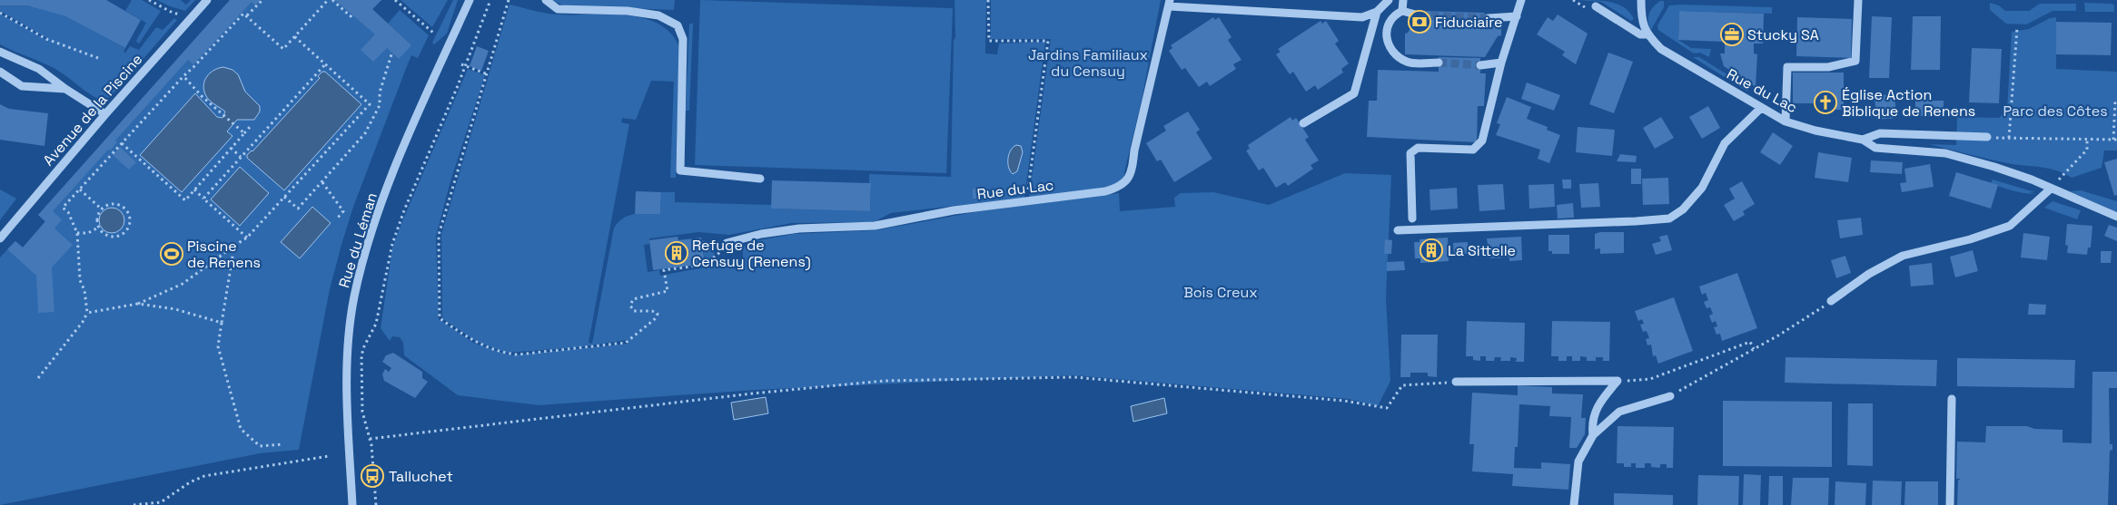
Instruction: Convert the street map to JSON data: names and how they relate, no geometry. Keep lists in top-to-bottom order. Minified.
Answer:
{"streets":{"street":["Rue du Lac","Avenue de la Piscine","Rue du Léman"]},"parks":["Jardins Familiaux du Censuy","Parc des Côtes","Bois Creux"],"places":{"bank":["Fiduciaire"],"office":["Stucky SA"],"church":["Église Action Biblique de Renens"],"building":["La Sittelle","Refuge de Censuy (Renens)"],"sports":["Piscine de Renens"],"bus stop":["Talluchet"]}}
